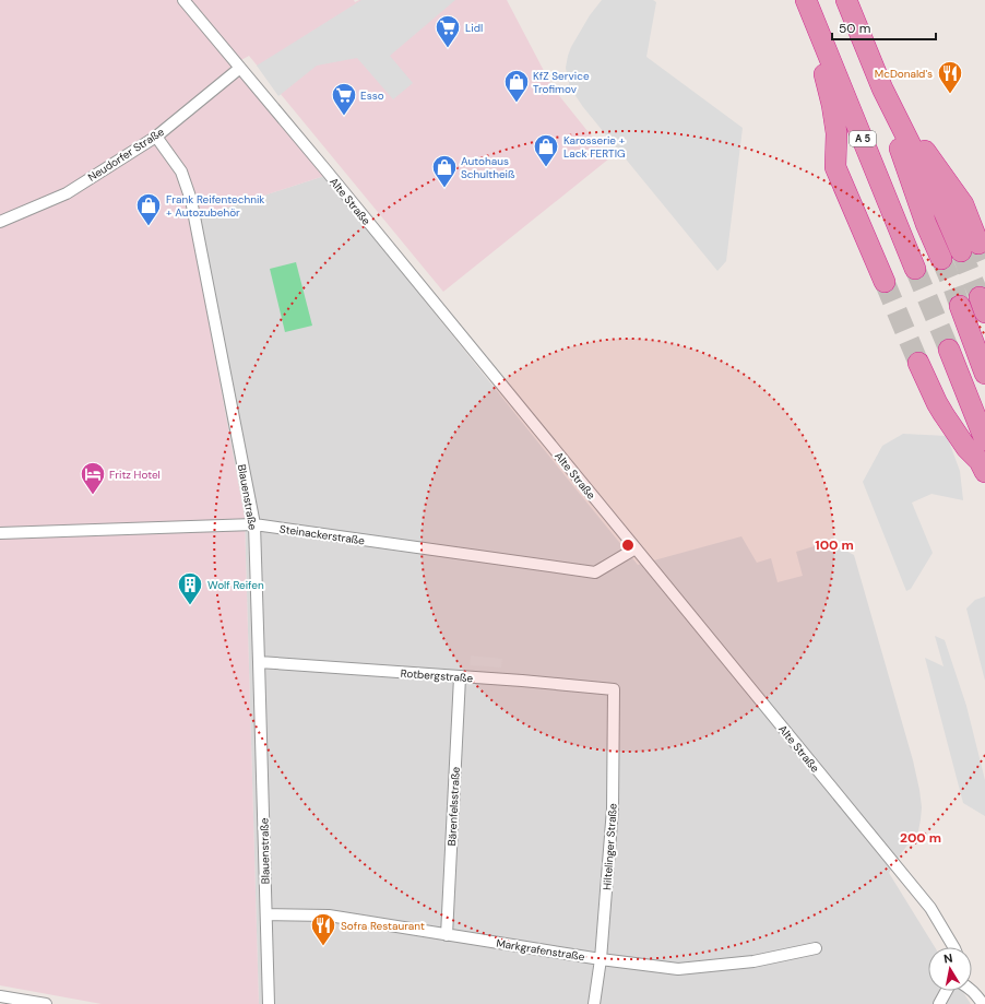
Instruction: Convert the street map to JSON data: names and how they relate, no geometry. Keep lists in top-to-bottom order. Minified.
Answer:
{"streets":{"highway":["A 5"],"street":["Neudorfer Straße","Alte Straße","Blauenstraße","Steinackerstraße","Rotbergstraße","Bärenfelsstraße","Hiltelinger Straße","Markgrafenstraße"]},"crossings":[["Neudorfer Straße","Alte Straße"],["Neudorfer Straße","Blauenstraße"],["Alte Straße","Steinackerstraße"],["Blauenstraße","Steinackerstraße"],["Blauenstraße","Rotbergstraße"],["Blauenstraße","Markgrafenstraße"],["Rotbergstraße","Bärenfelsstraße"],["Rotbergstraße","Hiltelinger Straße"],["Bärenfelsstraße","Markgrafenstraße"],["Hiltelinger Straße","Markgrafenstraße"]],"places":{"supermarket":["Lidl","Esso"],"restaurant":["McDonald's","Sofra Restaurant"],"shop":["KfZ Service Trofimov","Karosserie + Lack FERTIG","Autohaus Schultheiß","Frank Reifentechnik + Autozubehör"],"hotel":["Fritz Hotel"],"building":["Wolf Reifen"]},"scale_bar":"50 m","north":"top","rings":["100 m","200 m"]}
